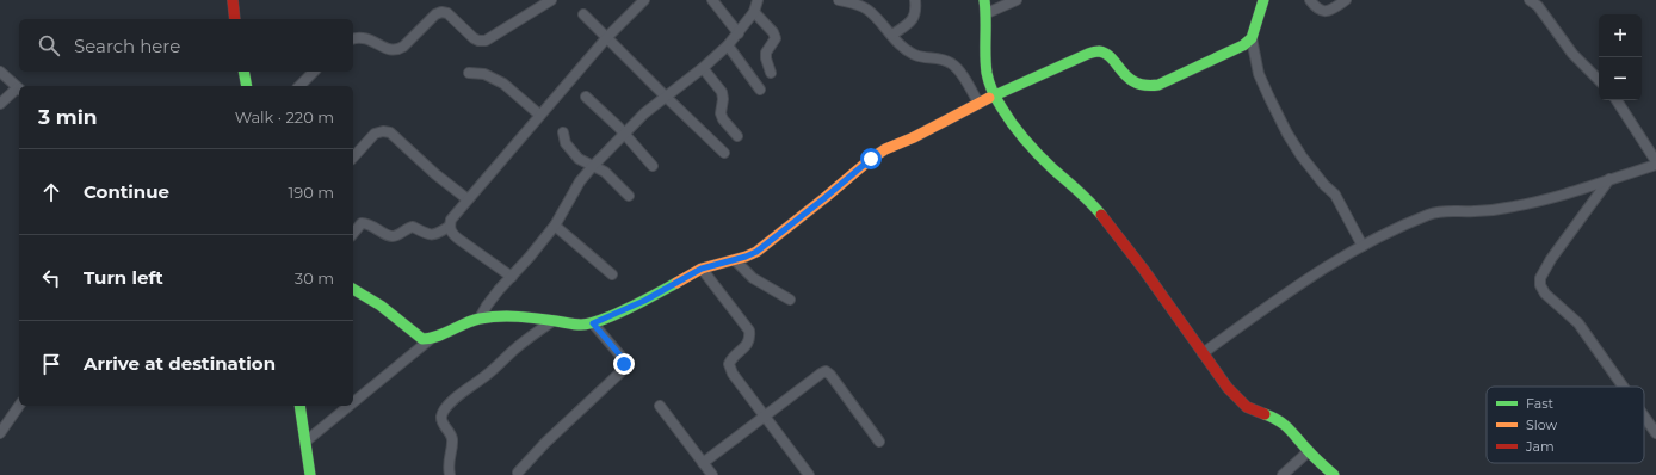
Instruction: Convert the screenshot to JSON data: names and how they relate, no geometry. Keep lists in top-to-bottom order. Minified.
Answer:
{"legend":["Fast","Slow","Jam"],"page":{"map_buttons":["+","−"],"search":"Search here","heading":["3 min","Walk · 220 m"],"list":[["Continue","190 m"],["Turn left","30 m"],"Arrive at destination"]}}
